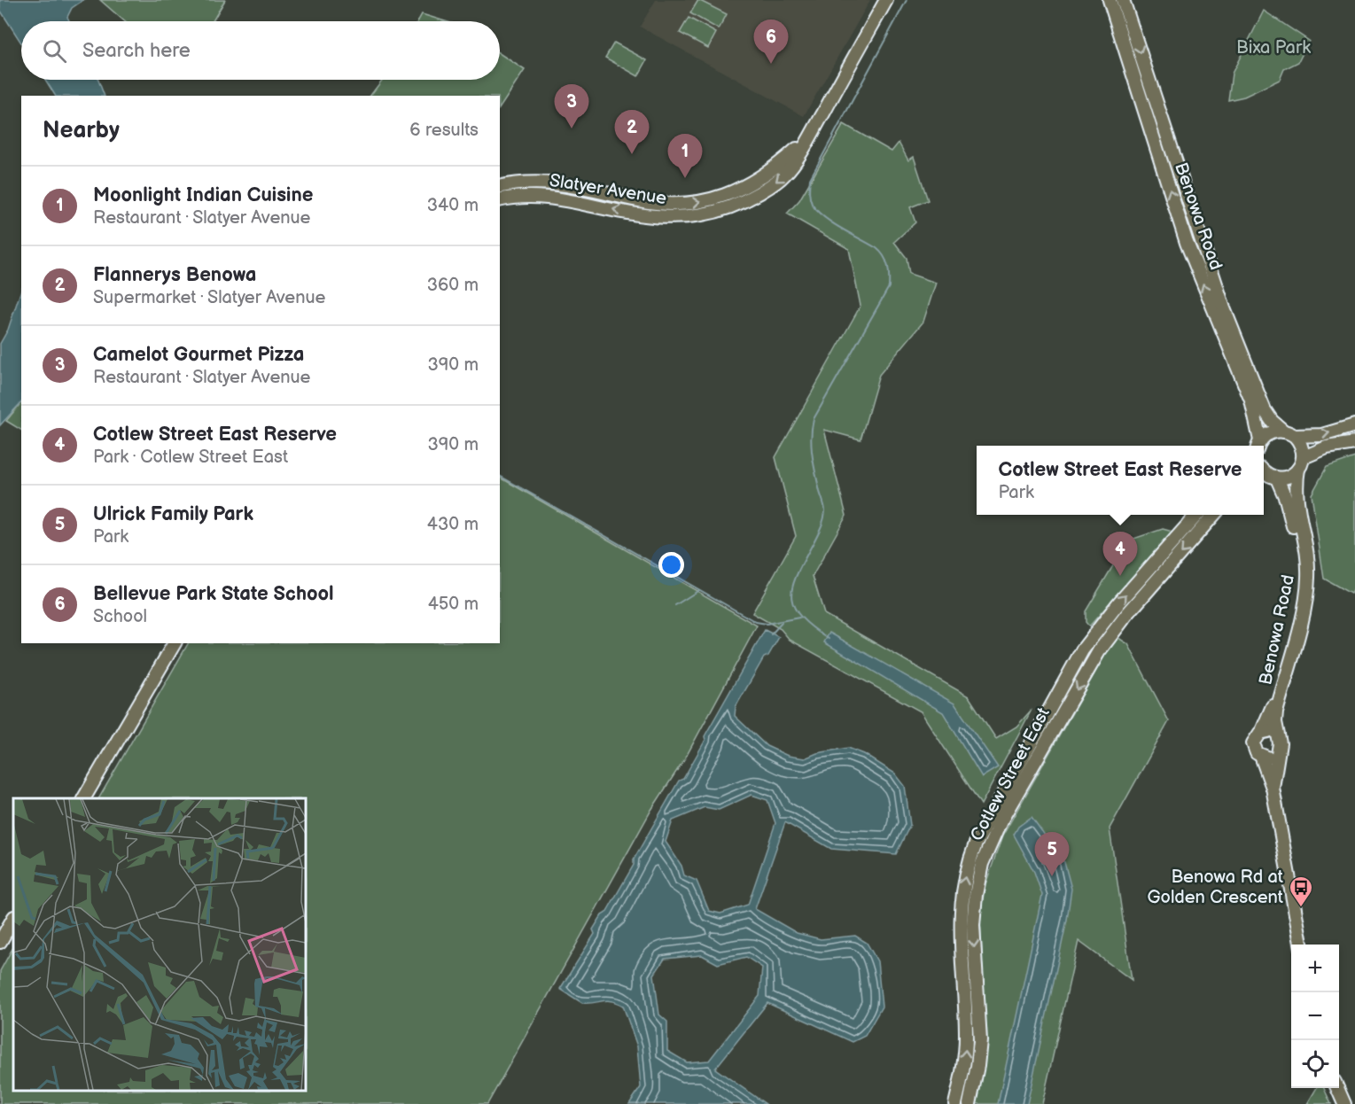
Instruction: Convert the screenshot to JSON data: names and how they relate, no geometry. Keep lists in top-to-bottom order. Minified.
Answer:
{"streets":{"main road":["Slatyer Avenue","Benowa Road","Cotlew Street East"]},"parks":["Bixa Park"],"places":{"bus stop":["Benowa Rd at Golden Crescent"]},"page":{"pins":["6","3","2","1","4","5"],"search":"Search here","heading":["Nearby","6 results"],"list":[{"mark":"1","name":"Moonlight Indian Cuisine","note":"Restaurant · Slatyer Avenue","value":"340 m"},{"mark":"2","name":"Flannerys Benowa","note":"Supermarket · Slatyer Avenue","value":"360 m"},{"mark":"3","name":"Camelot Gourmet Pizza","note":"Restaurant · Slatyer Avenue","value":"390 m"},{"mark":"4","name":"Cotlew Street East Reserve","note":"Park · Cotlew Street East","value":"390 m"},{"mark":"5","name":"Ulrick Family Park","note":"Park","value":"430 m"},{"mark":"6","name":"Bellevue Park State School","note":"School","value":"450 m"}],"popup":["Cotlew Street East Reserve","Park"],"map_buttons":["+","−"]}}
